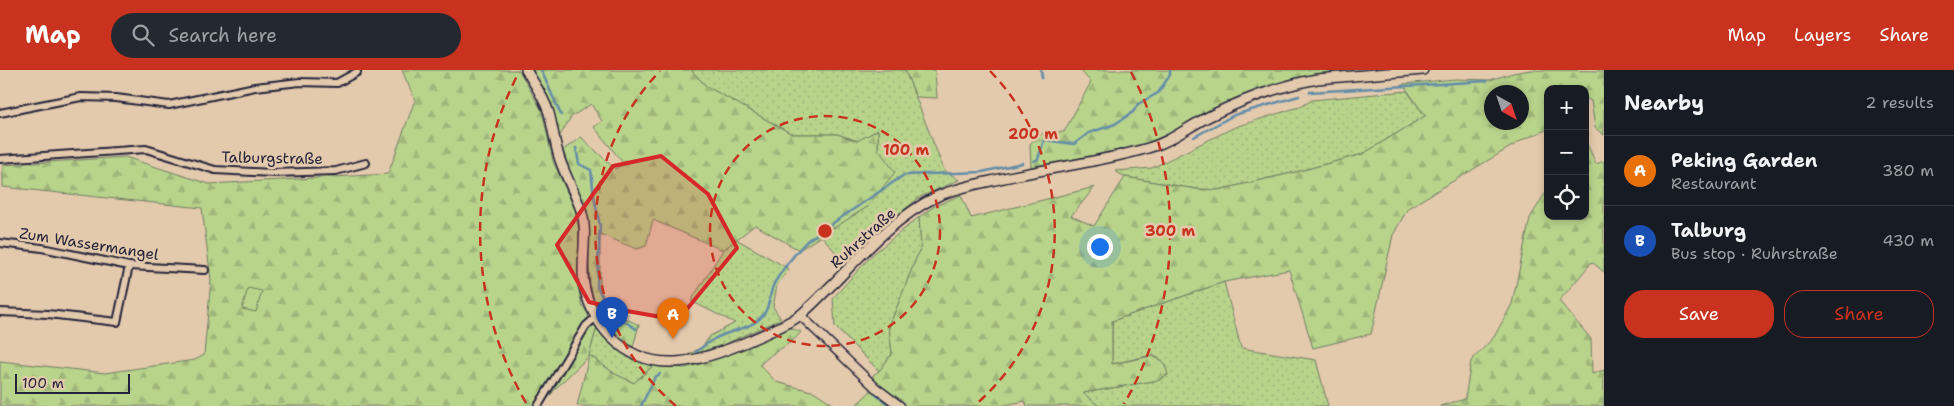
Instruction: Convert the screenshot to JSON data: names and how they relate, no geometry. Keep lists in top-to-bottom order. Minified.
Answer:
{"streets":{"main road":["Ruhrstraße"],"street":["Talburgstraße","Zum Wassermangel"]},"scale_bar":"100 m","north":"bottom right","page":{"header":"Map","search":"Search here","nav":["Map","Layers","Share"],"heading":["Nearby","2 results"],"map_buttons":["+","−"],"list":[{"mark":"A","name":"Peking Garden","note":"Restaurant","value":"380 m"},{"mark":"B","name":"Talburg","note":"Bus stop · Ruhrstraße","value":"430 m"}],"buttons":["Save","Share"],"pins":["B","A"],"scale":"100 m"},"rings":["200 m","100 m","300 m"]}
